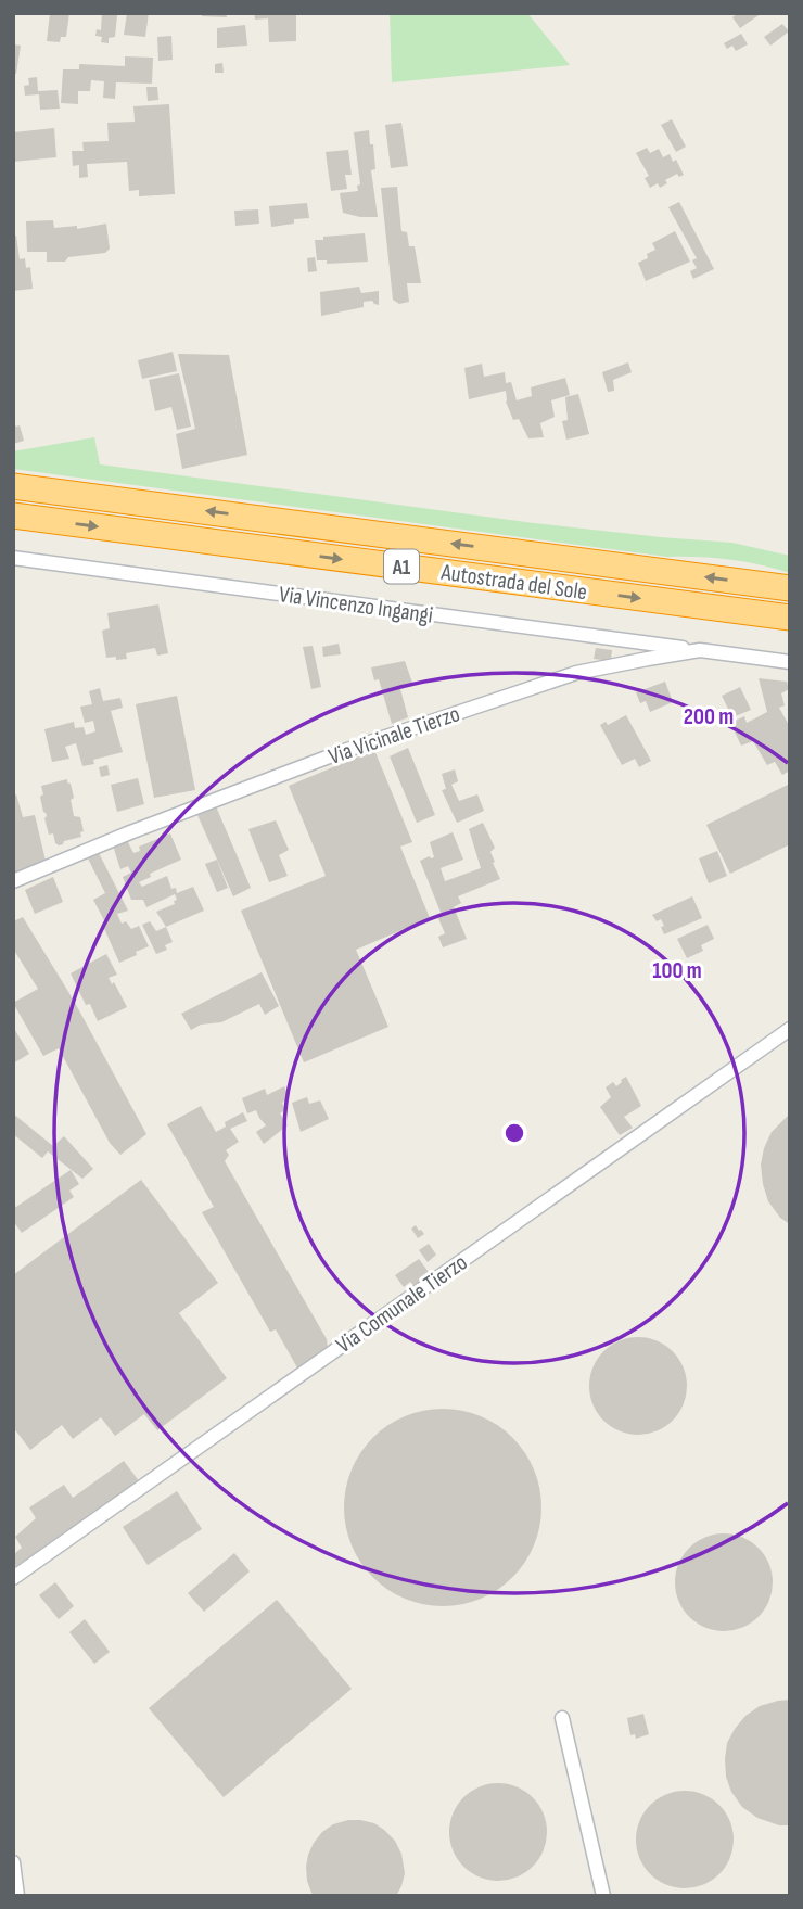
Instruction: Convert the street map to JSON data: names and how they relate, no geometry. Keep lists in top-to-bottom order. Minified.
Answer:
{"streets":{"highway":["A1","Autostrada del Sole"],"street":["Via Vincenzo Ingangi","Via Vicinale Tierzo","Via Comunale Tierzo"]},"crossings":[["Via Vincenzo Ingangi","Via Vicinale Tierzo"]],"rings":["200 m","100 m"]}
